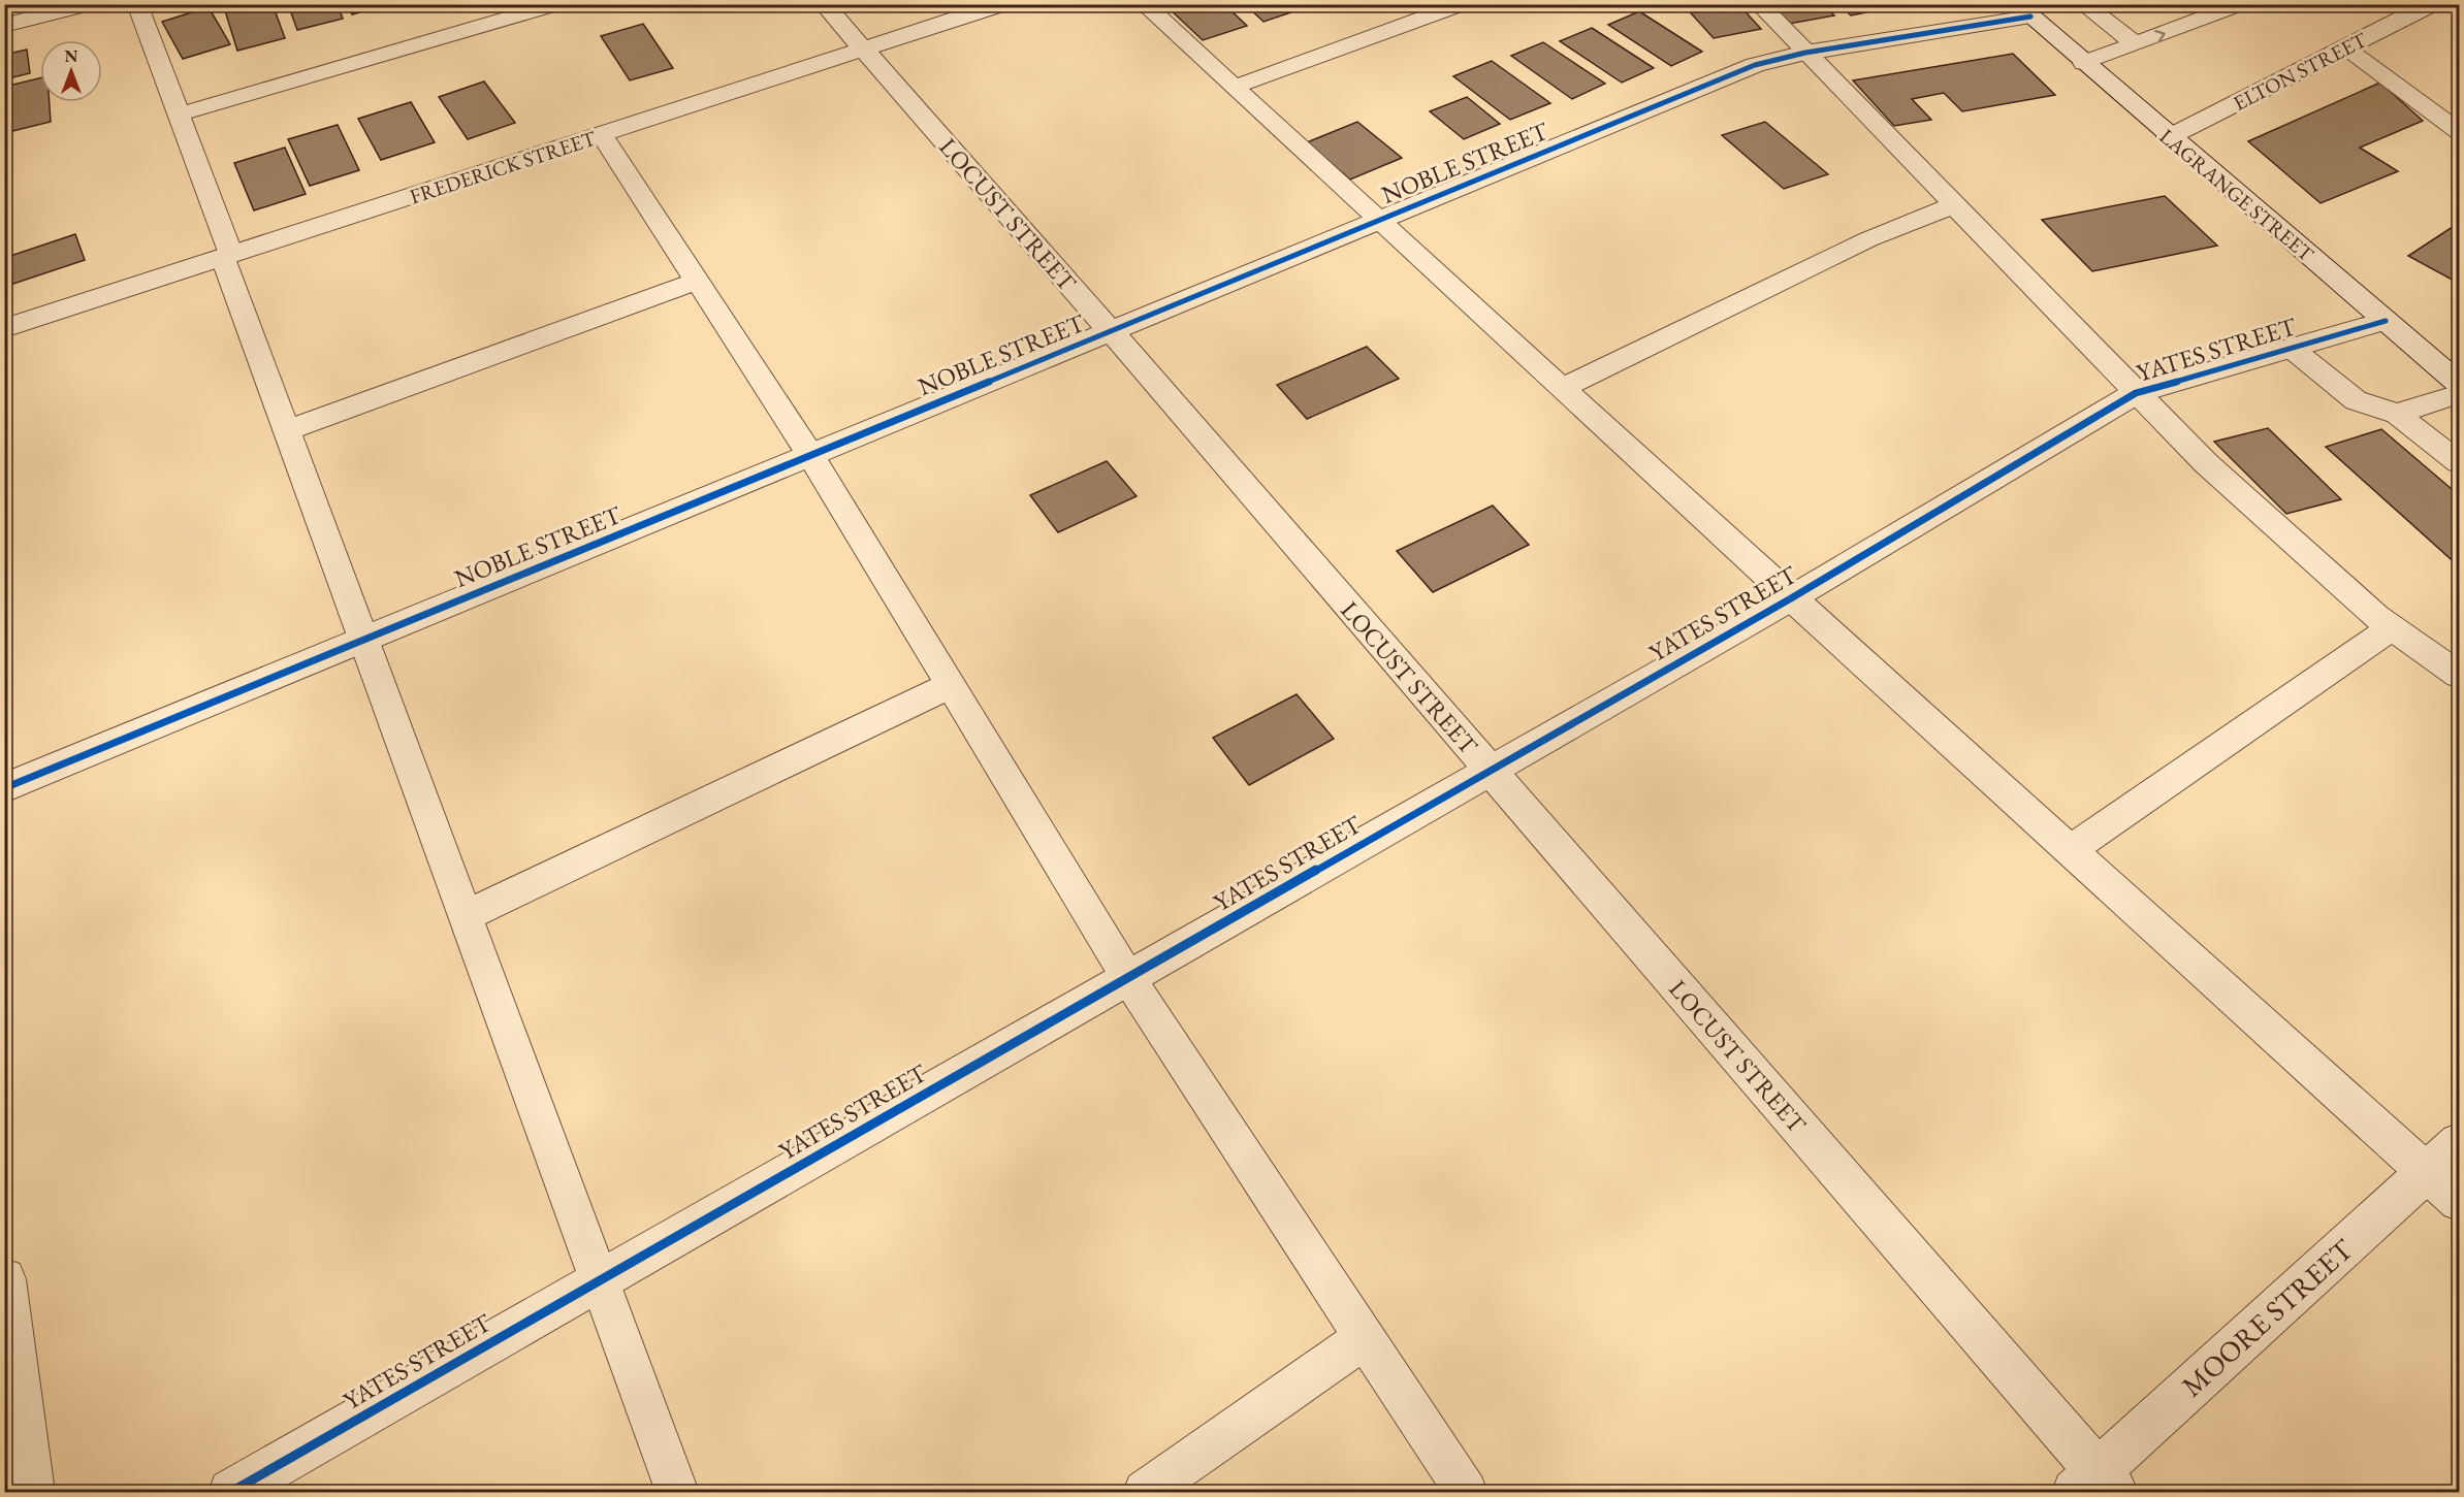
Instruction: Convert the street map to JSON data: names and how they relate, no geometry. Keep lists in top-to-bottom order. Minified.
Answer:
{"streets":{"street":["ELTON STREET","NOBLE STREET","FREDERICK STREET","LAGRANGE STREET","LOCUST STREET","YATES STREET","MOORE STREET"]},"crossings":[["ELTON STREET","LAGRANGE STREET"],["NOBLE STREET","LAGRANGE STREET"],["NOBLE STREET","LOCUST STREET"],["FREDERICK STREET","LOCUST STREET"],["LAGRANGE STREET","YATES STREET"],["LOCUST STREET","YATES STREET"],["LOCUST STREET","MOORE STREET"]],"north":"top"}
